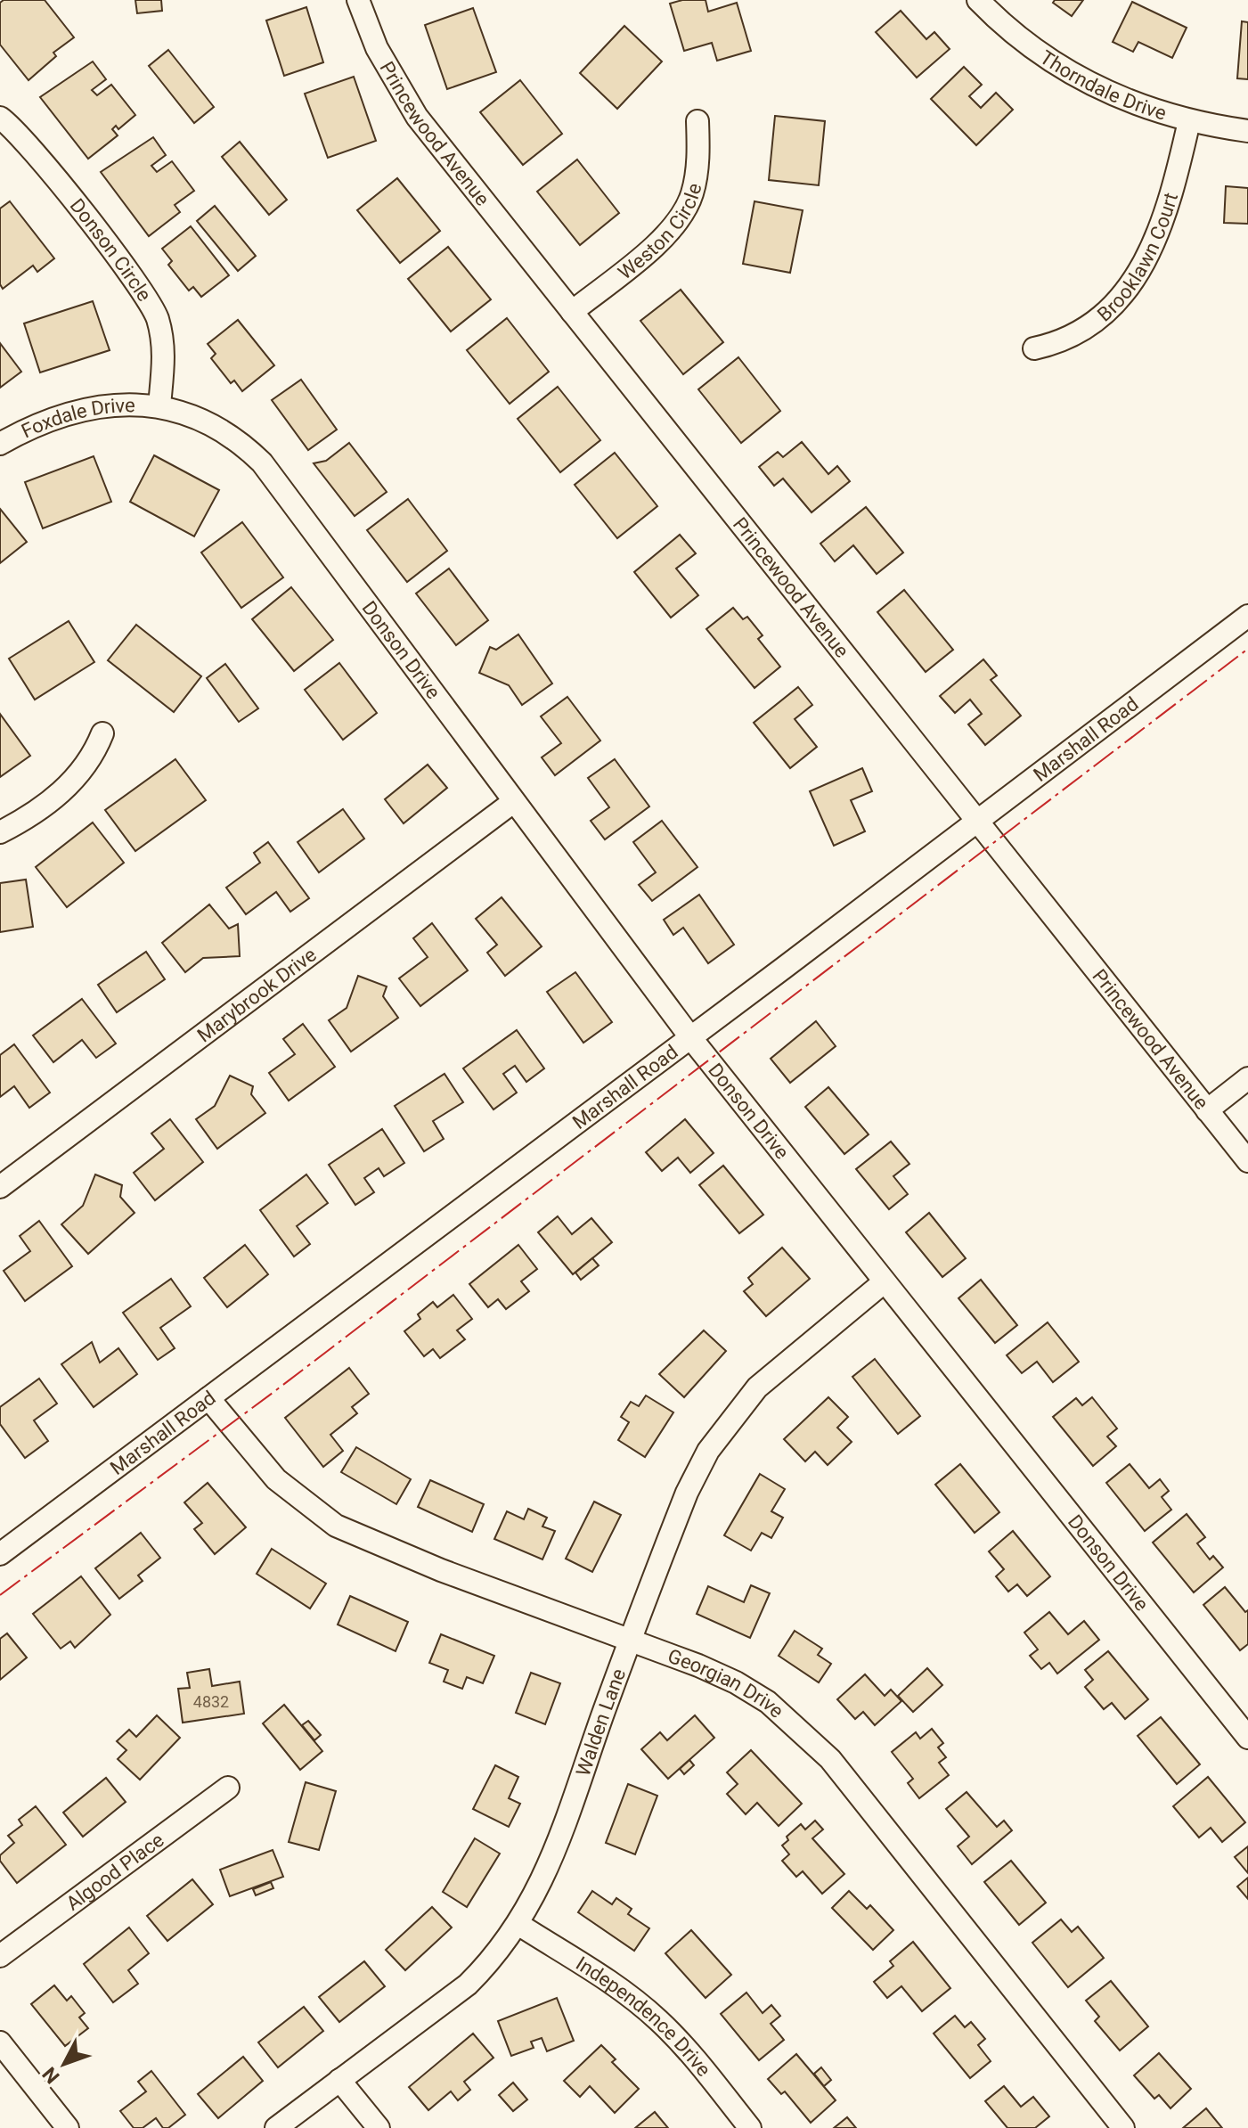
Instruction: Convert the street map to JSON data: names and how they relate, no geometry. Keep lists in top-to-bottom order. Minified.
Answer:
{"streets":{"street":["Thorndale Drive","Princewood Avenue","Weston Circle","Donson Circle","Brooklawn Court","Foxdale Drive","Donson Drive","Marshall Road","Marybrook Drive","Georgian Drive","Walden Lane","Algood Place","Independence Drive"]},"crossings":[["Thorndale Drive","Brooklawn Court"],["Princewood Avenue","Weston Circle"],["Princewood Avenue","Marshall Road"],["Donson Circle","Foxdale Drive"],["Donson Circle","Donson Drive"],["Foxdale Drive","Donson Drive"],["Donson Drive","Marshall Road"],["Donson Drive","Marybrook Drive"],["Donson Drive","Walden Lane"],["Marshall Road","Georgian Drive"],["Georgian Drive","Walden Lane"],["Walden Lane","Independence Drive"]],"house_numbers":["4832"],"north":"bottom left"}
